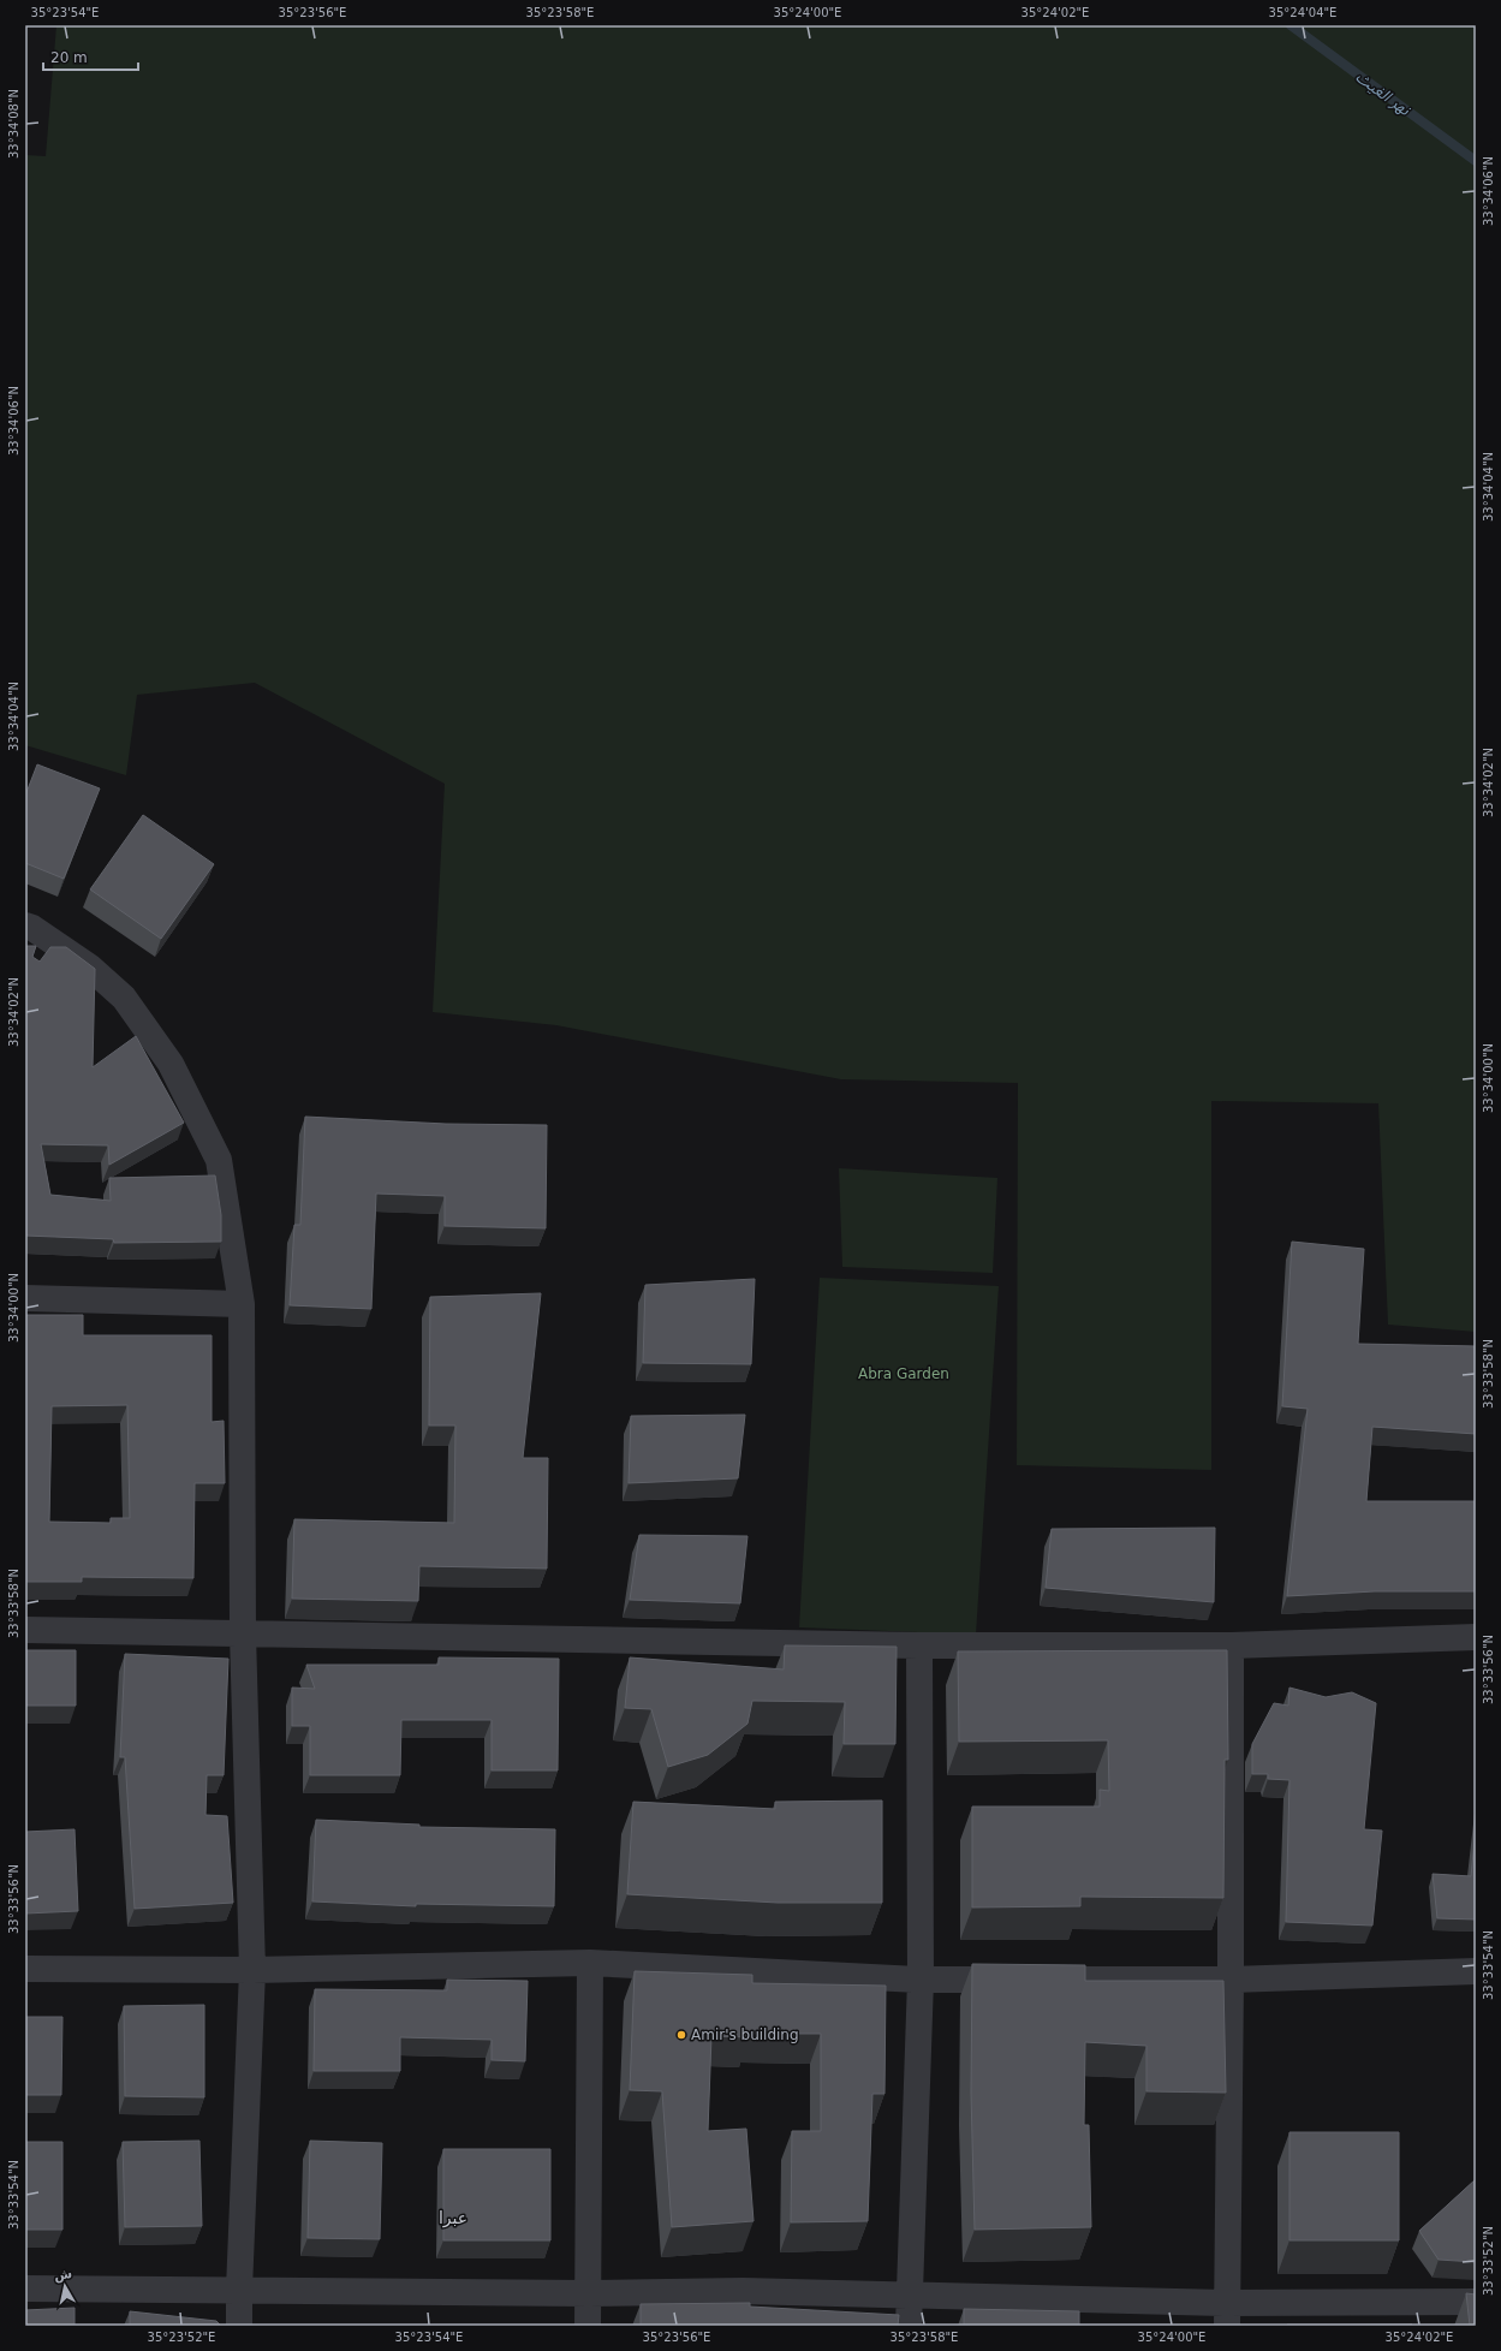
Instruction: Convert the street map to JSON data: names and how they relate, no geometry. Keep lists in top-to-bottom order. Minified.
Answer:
{"districts":["عبرا"],"water":["نهر الغيث"],"parks":["Abra Garden"],"places":["Amir's building"],"scale_bar":"20 m","north":"top","coordinates":["35°23'54\"E","35°23'56\"E","35°23'58\"E","35°24'00\"E","35°24'02\"E","35°24'04\"E","33°34'08\"N","33°34'06\"N","33°34'04\"N","33°34'02\"N","33°34'00\"N","33°33'58\"N","33°33'56\"N","33°33'54\"N","33°33'52\"N","35°23'52\"E"]}
